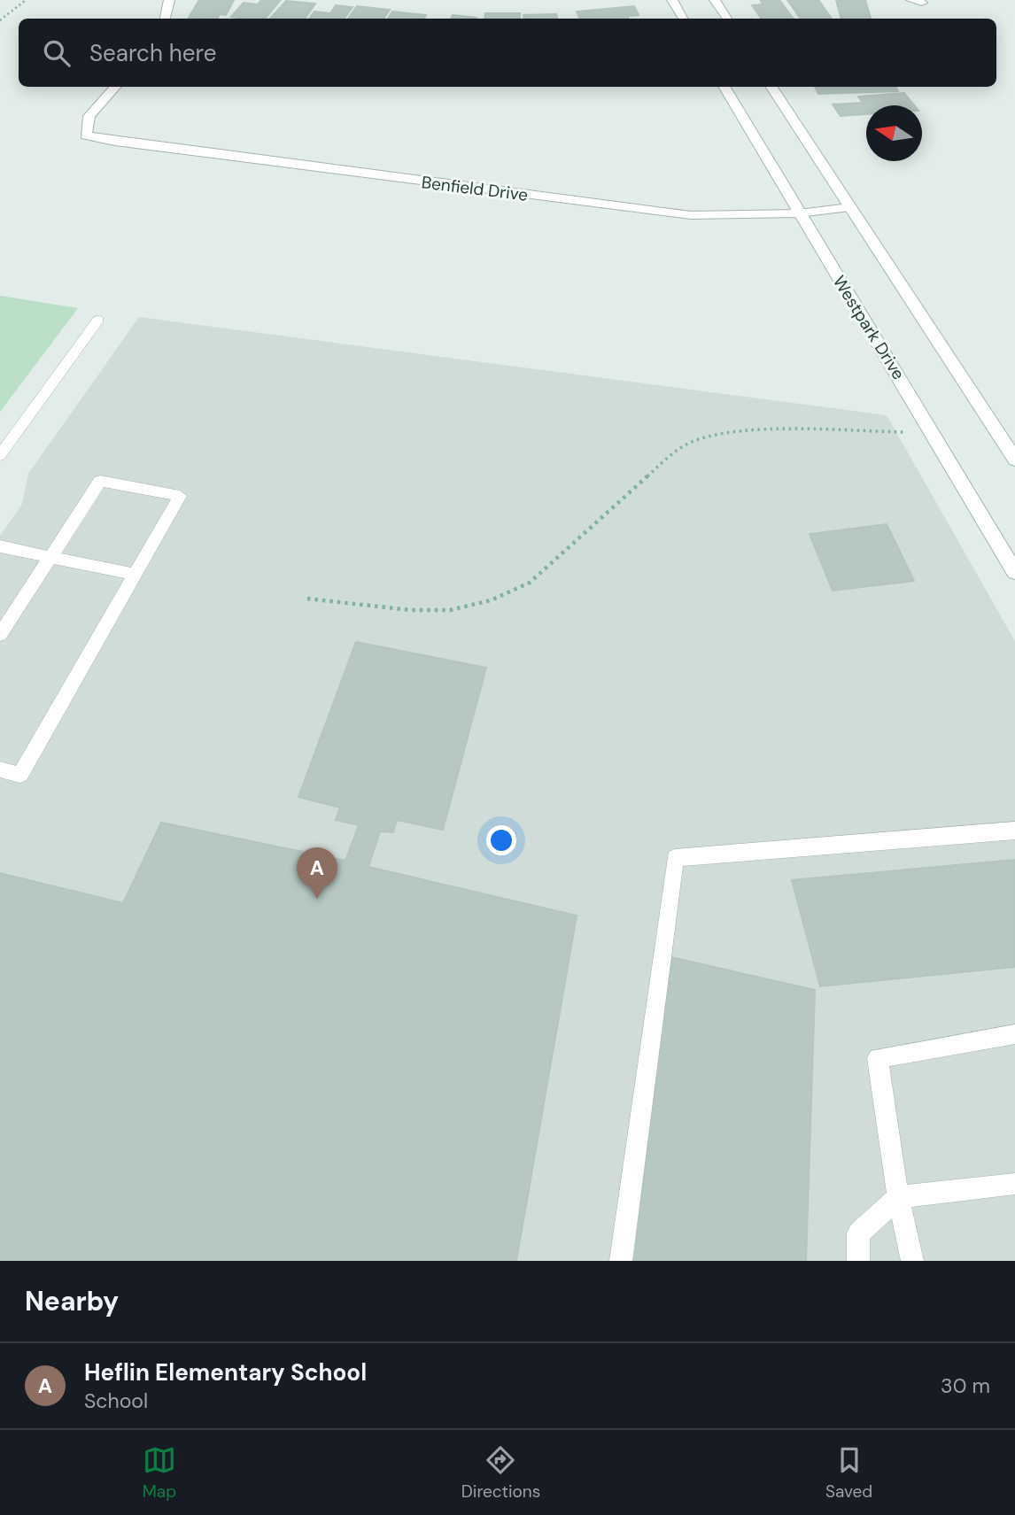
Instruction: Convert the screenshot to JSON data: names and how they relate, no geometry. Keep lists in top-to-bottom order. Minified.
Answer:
{"streets":{"main road":["Benfield Drive","Westpark Drive"]},"crossings":[["Benfield Drive","Westpark Drive"]],"north":"left","page":{"search":"Search here","pins":"A","heading":"Nearby","list":[{"mark":"A","name":"Heflin Elementary School","note":"School","value":"30 m"}],"nav":["Map","Directions","Saved"]}}
